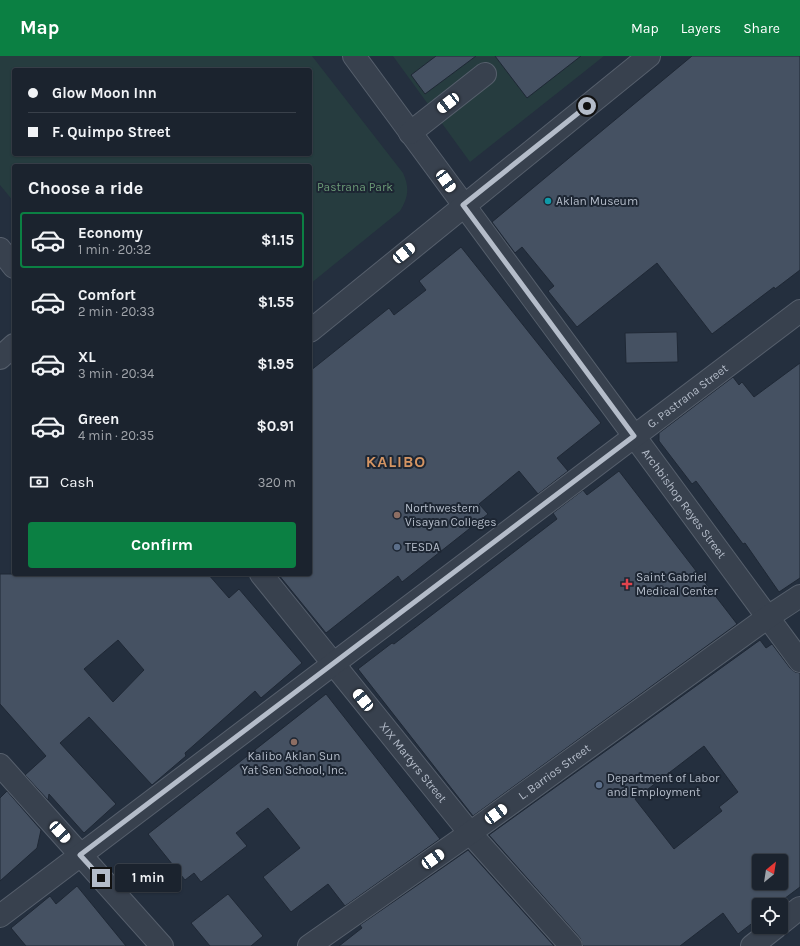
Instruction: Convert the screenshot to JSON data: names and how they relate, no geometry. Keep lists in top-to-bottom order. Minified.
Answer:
{"streets":{"street":["G. Pastrana Street","Archbishop Reyes Street","XIX Martyrs Street","L. Barrios Street"]},"crossings":[["G. Pastrana Street","Archbishop Reyes Street"],["G. Pastrana Street","XIX Martyrs Street"],["Archbishop Reyes Street","L. Barrios Street"],["XIX Martyrs Street","L. Barrios Street"]],"districts":["KALIBO"],"parks":["Pastrana Park"],"places":{"other":["Aklan Museum","Northwestern Visayan Colleges","TESDA","Kalibo Aklan Sun Yat Sen School, Inc.","Department of Labor and Employment"],"health":["Saint Gabriel Medical Center"]},"north":"top right","page":{"header":"Map","nav":["Map","Layers","Share"],"banner":["Glow Moon Inn","F. Quimpo Street"],"heading":"Choose a ride","list":[{"name":"Economy","note":"1 min · 20:32","value":"$1.15"},{"name":"Comfort","note":"2 min · 20:33","value":"$1.55"},{"name":"XL","note":"3 min · 20:34","value":"$1.95"},{"name":"Green","note":"4 min · 20:35","value":"$0.91"}],"pay":["Cash","320 m"],"buttons":"Confirm","bubble":"1 min"}}
